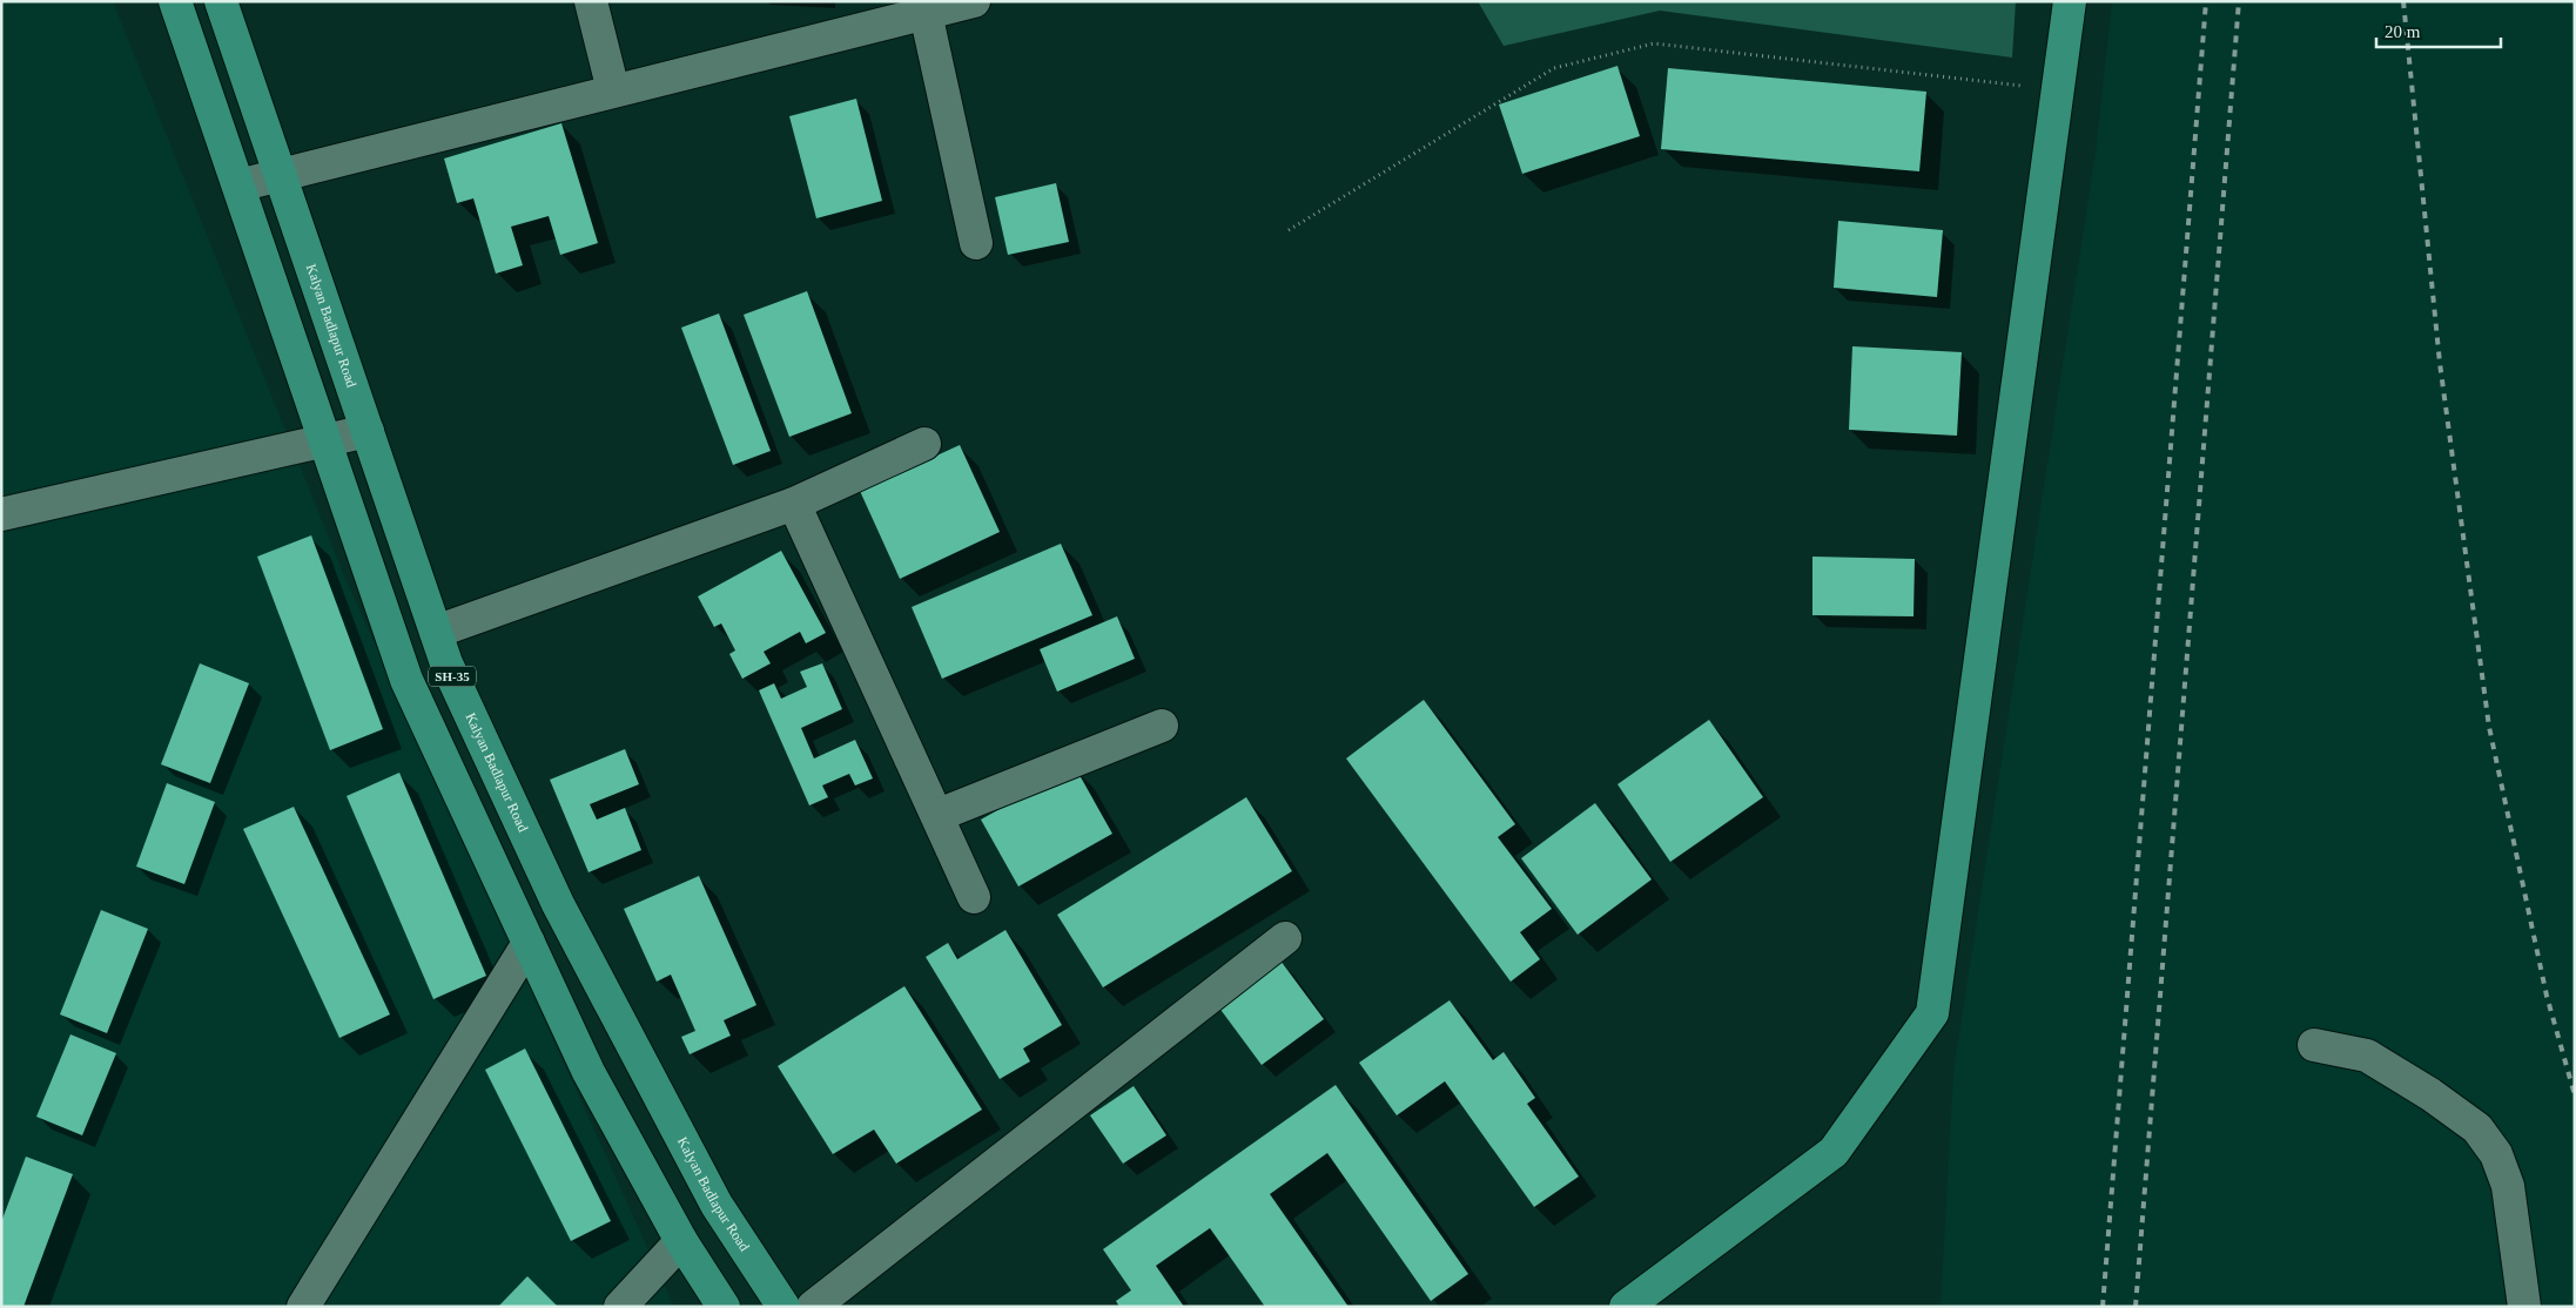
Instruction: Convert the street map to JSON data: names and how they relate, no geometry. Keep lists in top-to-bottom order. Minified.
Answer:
{"streets":{"main road":["Kalyan Badlapur Road","SH-35"]},"scale_bar":"20 m"}
